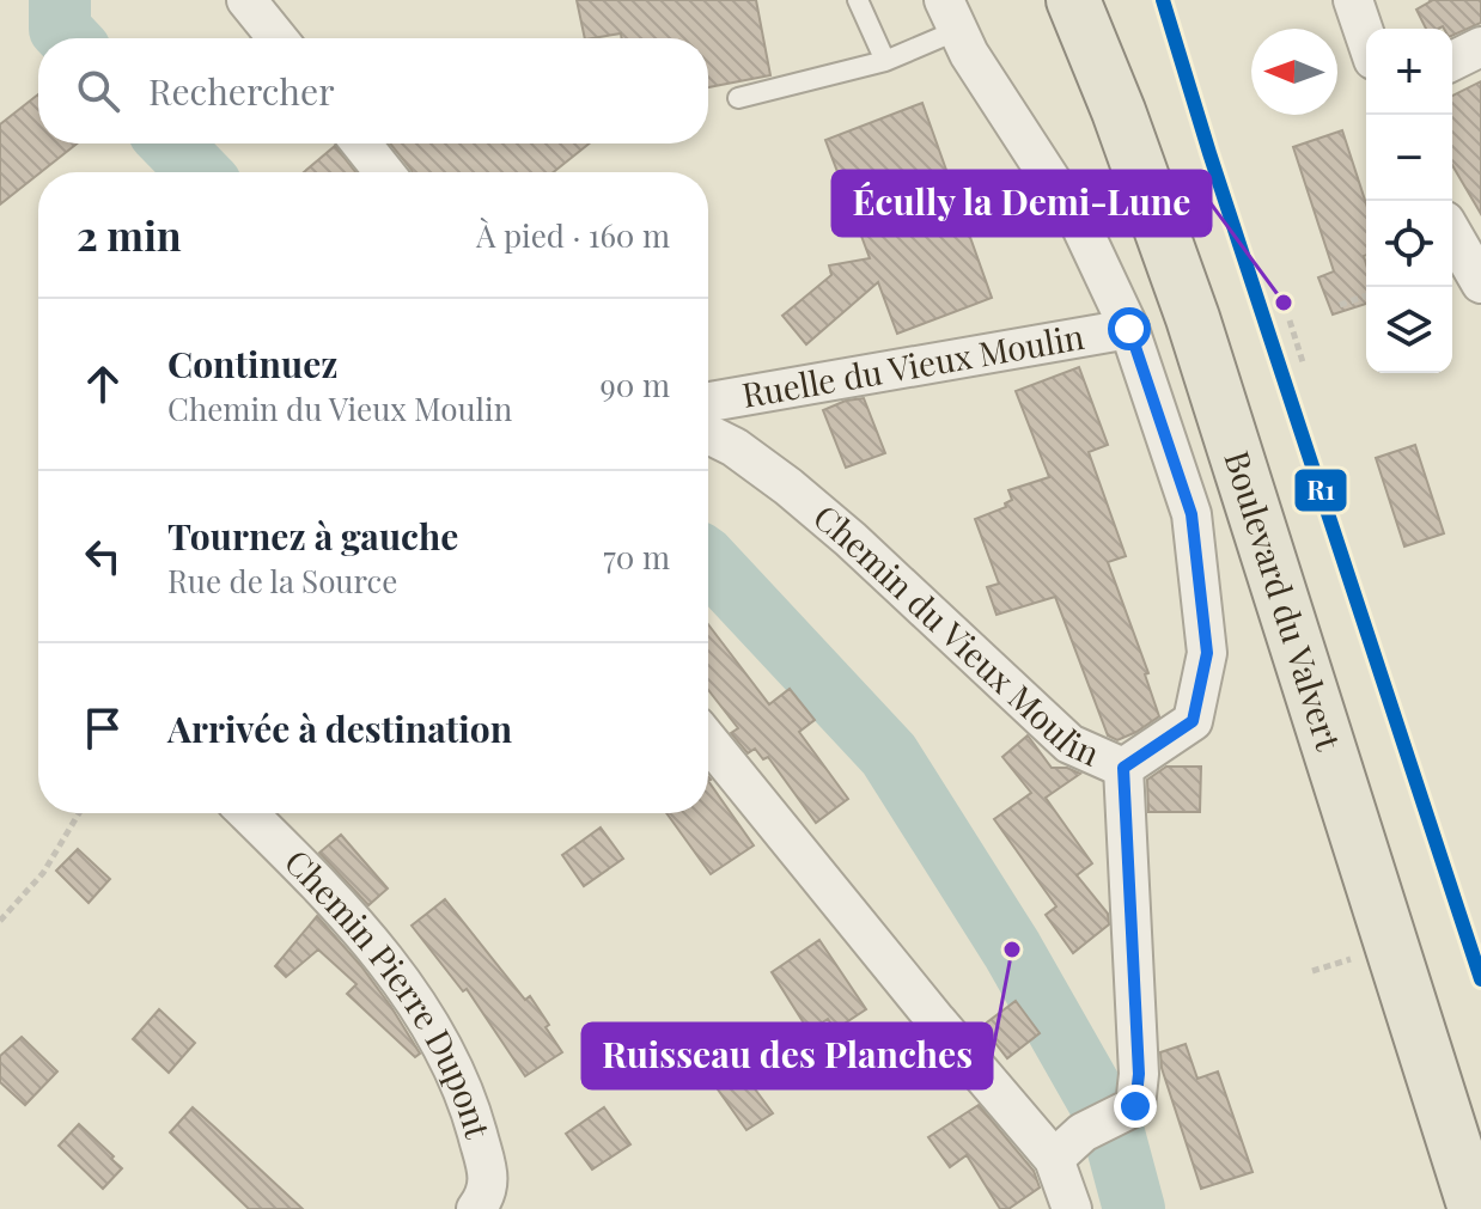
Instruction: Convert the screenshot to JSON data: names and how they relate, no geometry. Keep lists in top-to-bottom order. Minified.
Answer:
{"streets":{"main road":["Boulevard du Valvert"],"street":["Ruelle du Vieux Moulin","Chemin du Vieux Moulin","Chemin Pierre Dupont"]},"crossings":[["Ruelle du Vieux Moulin","Chemin du Vieux Moulin"]],"places":["Écully la Demi-Lune","Ruisseau des Planches"],"lines":["transit line R1"],"north":"left","page":{"map_buttons":["+","−"],"search":"Rechercher","heading":["2 min","À pied · 160 m"],"list":[["Continuez","Chemin du Vieux Moulin","90 m"],["Tournez à gauche","Rue de la Source","70 m"],"Arrivée à destination"]}}
